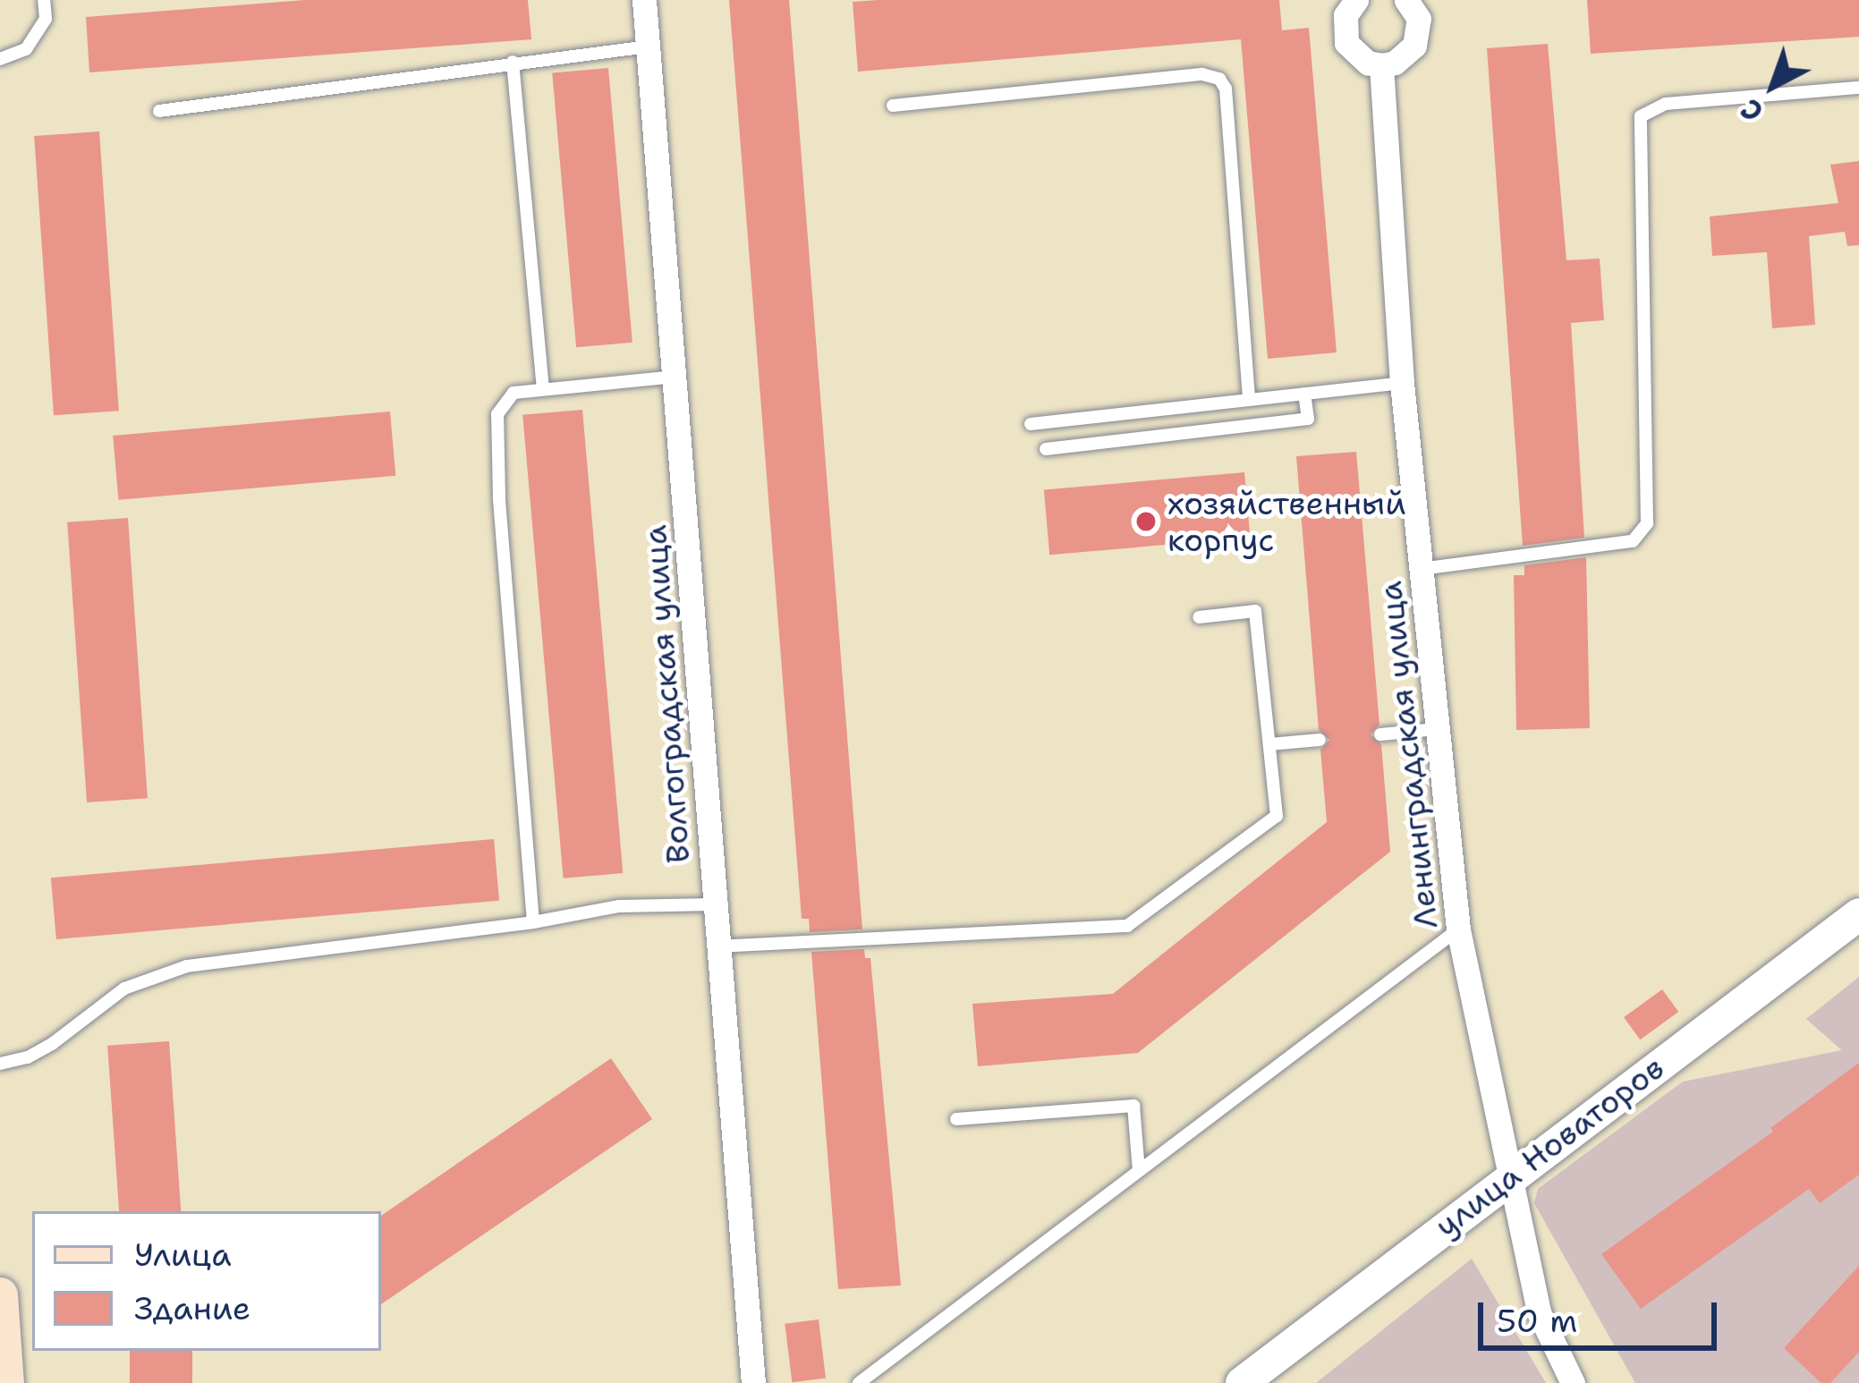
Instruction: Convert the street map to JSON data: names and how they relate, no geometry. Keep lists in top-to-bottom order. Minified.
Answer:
{"streets":{"street":["Волгоградская улица","Ленинградская улица","улица Новаторов"]},"crossings":[["Ленинградская улица","улица Новаторов"]],"places":["хозяйственный корпус"],"legend":["Улица","Здание"],"scale_bar":"50 m","north":"bottom left"}
